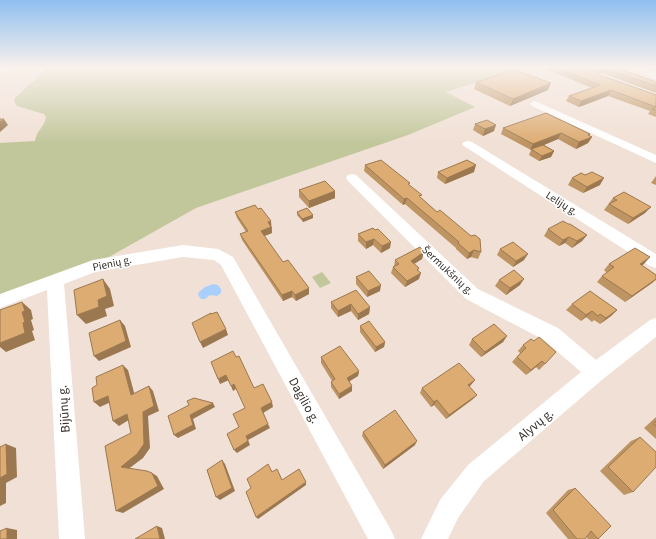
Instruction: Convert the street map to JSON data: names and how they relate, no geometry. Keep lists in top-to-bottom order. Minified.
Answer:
{"streets":{"street":["Lelijų g.","Pienių g.","Šermukšnių g.","Dagilio g.","Bijūnų g.","Alyvų g."]},"crossings":[["Pienių g.","Dagilio g."],["Pienių g.","Bijūnų g."],["Šermukšnių g.","Alyvų g."]]}
